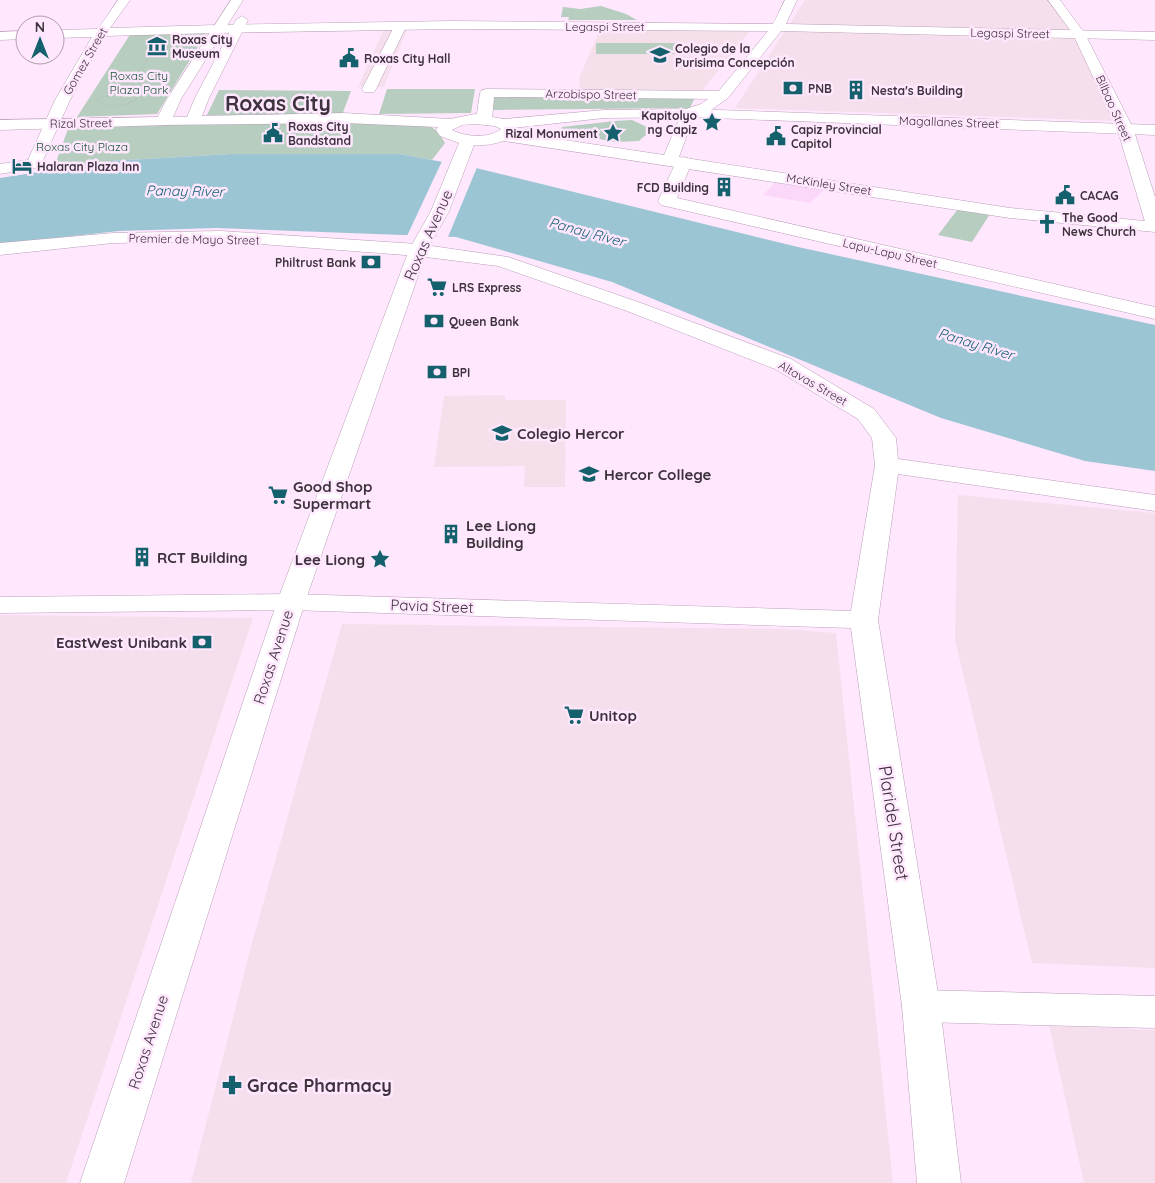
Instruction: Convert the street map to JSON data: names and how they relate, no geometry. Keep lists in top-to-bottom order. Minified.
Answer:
{"streets":{"main road":["Legaspi Street","Gomez Street","Arzobispo Street","Bilbao Street","Magallanes Street","Rizal Street","McKinley Street","Roxas Avenue","Premier de Mayo Street","Lapu-Lapu Street","Altavas Street","Pavia Street","Plaridel Street"]},"crossings":[["Legaspi Street","Gomez Street"],["Legaspi Street","Bilbao Street"],["Gomez Street","Rizal Street"],["Bilbao Street","Magallanes Street"],["Bilbao Street","McKinley Street"],["Magallanes Street","McKinley Street"],["McKinley Street","Lapu-Lapu Street"],["Roxas Avenue","Premier de Mayo Street"],["Roxas Avenue","Altavas Street"],["Roxas Avenue","Pavia Street"],["Premier de Mayo Street","Altavas Street"],["Altavas Street","Plaridel Street"],["Pavia Street","Plaridel Street"]],"districts":["Roxas City"],"water":["Panay River"],"parks":["Roxas City Plaza Park","Roxas City Plaza"],"places":{"museum":["Roxas City Museum"],"school or university":["Colegio de la Purisima Concepción","Colegio Hercor","Hercor College"],"public building":["Roxas City Hall","Roxas City Bandstand","Capiz Provincial Capitol","CACAG"],"bank":["PNB","Philtrust Bank","Queen Bank","BPI","EastWest Unibank"],"building":["Nesta's Building","FCD Building","Lee Liong Building","RCT Building"],"place":["Kapitolyo ng Capiz","Rizal Monument","Lee Liong"],"hotel":["Halaran Plaza Inn"],"church":["The Good News Church"],"supermarket":["LRS Express","Good Shop Supermart","Unitop"],"pharmacy":["Grace Pharmacy"]},"north":"top"}
